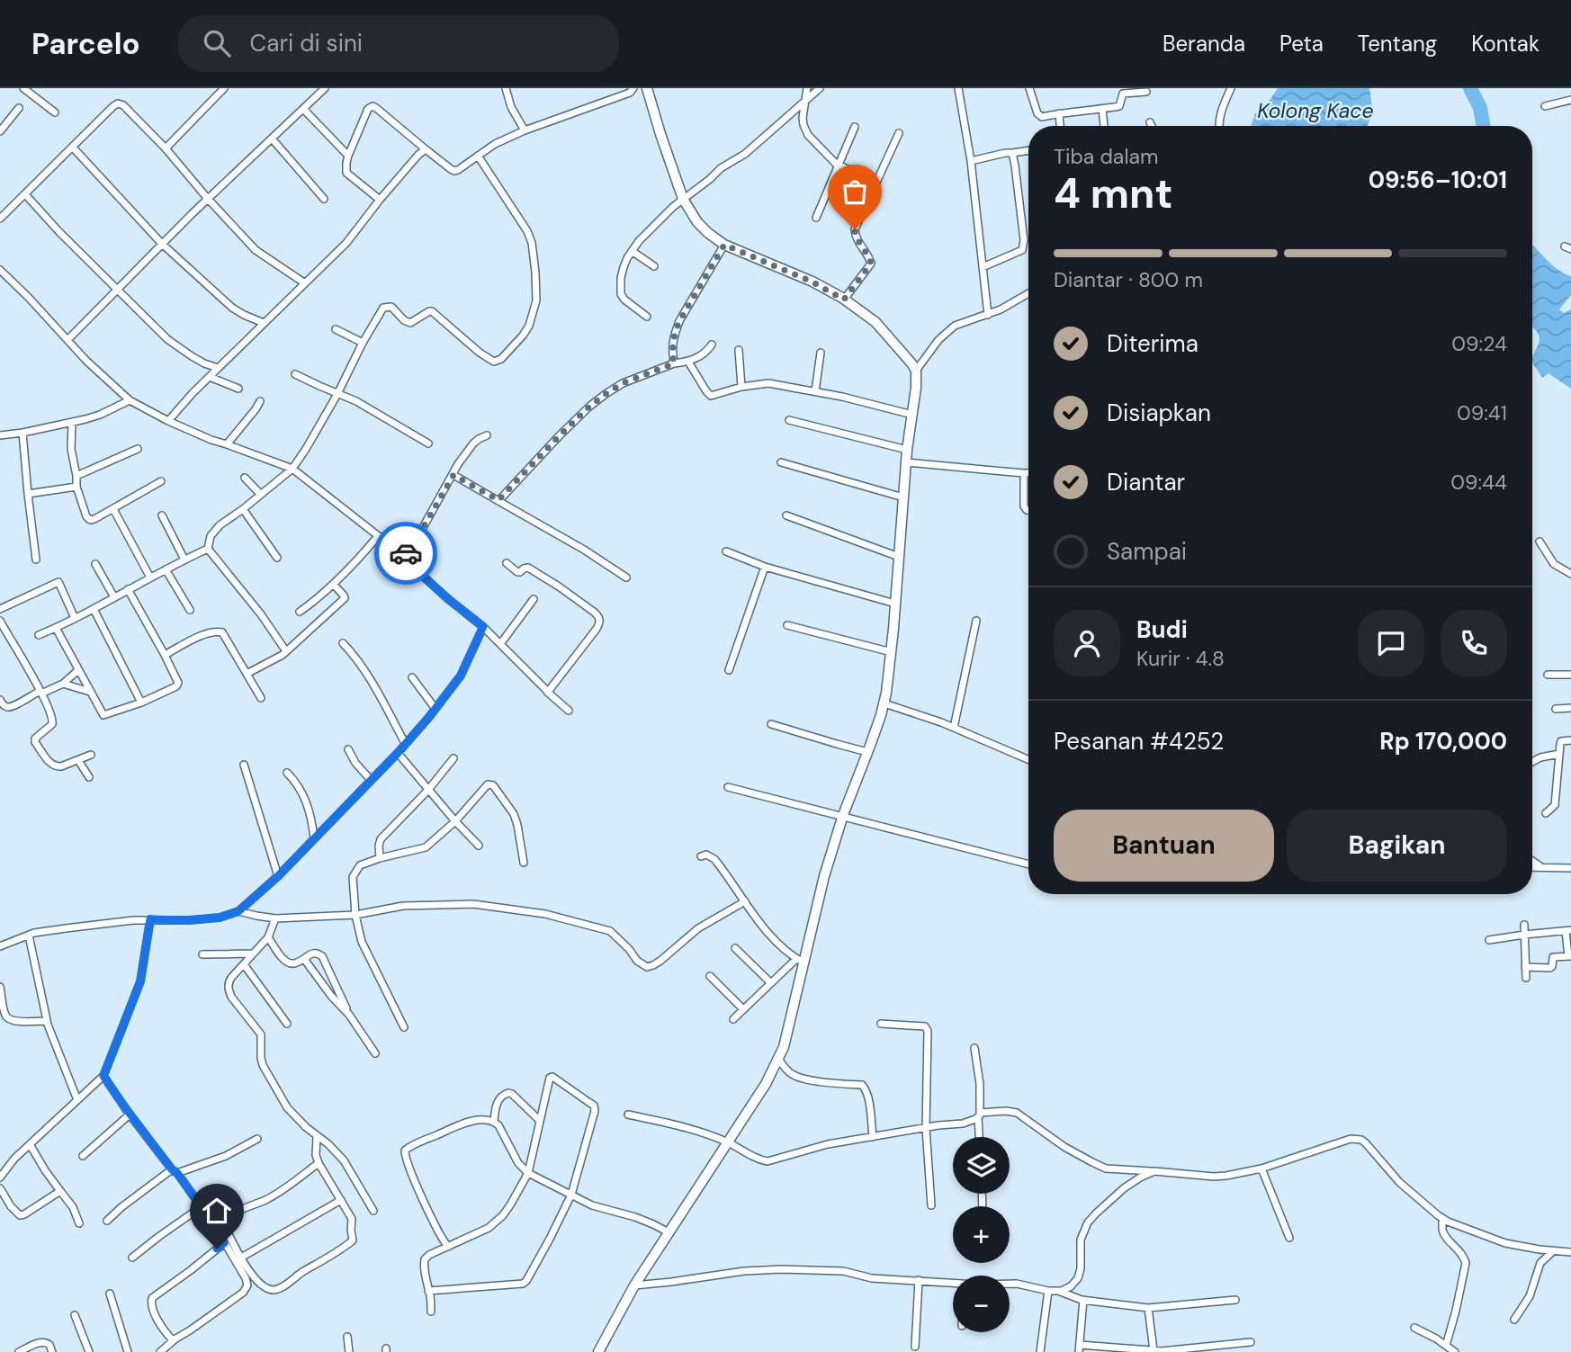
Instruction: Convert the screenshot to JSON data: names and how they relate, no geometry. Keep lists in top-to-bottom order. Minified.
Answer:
{"water":["Kolong Kace"],"page":{"header":"Parcelo","search":"Cari di sini","nav":["Beranda","Peta","Tentang","Kontak"],"heading":["4 mnt","Tiba dalam","09:56–10:01"],"panel":["Budi","Kurir · 4.8","Pesanan #4252","Rp 170,000"],"bar":"Diantar · 800 m","list":[["Diterima","09:24"],["Disiapkan","09:41"],["Diantar","09:44"],"Sampai"],"buttons":["Bantuan","Bagikan"],"map_buttons":["+","−"]}}
